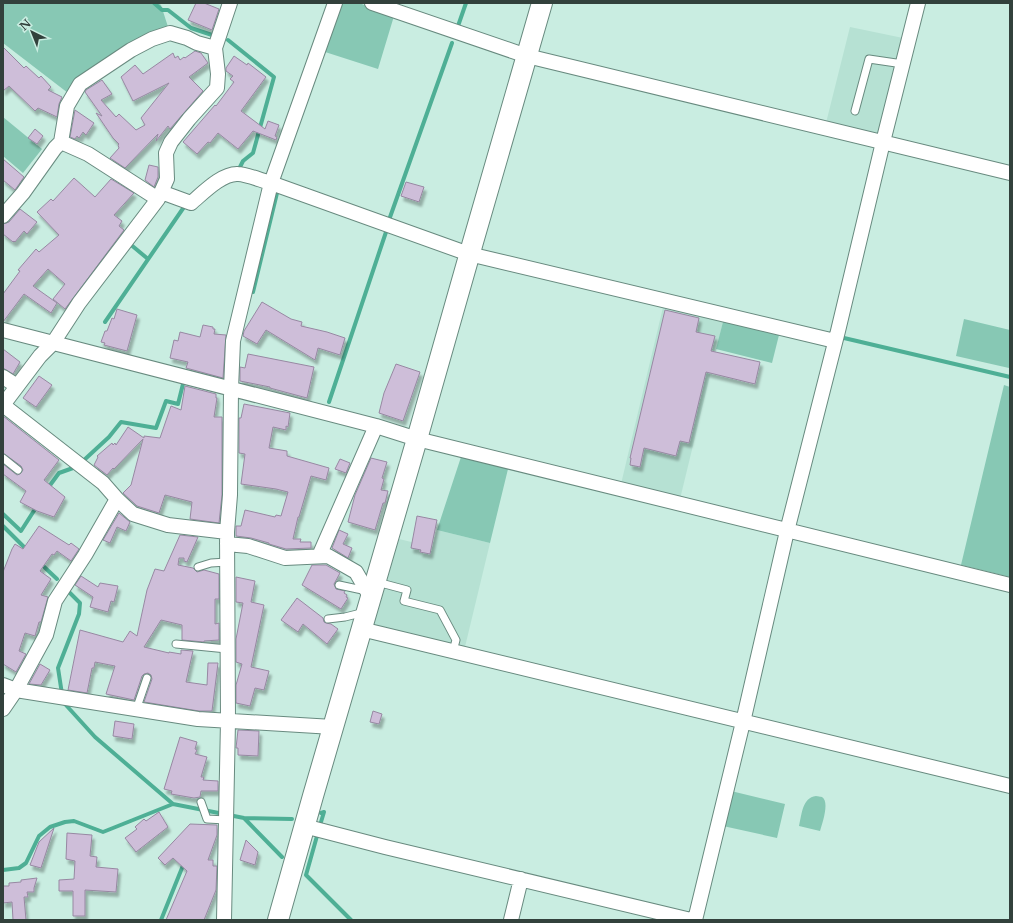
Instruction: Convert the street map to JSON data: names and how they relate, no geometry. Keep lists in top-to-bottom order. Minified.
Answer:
{"north":"top left"}
